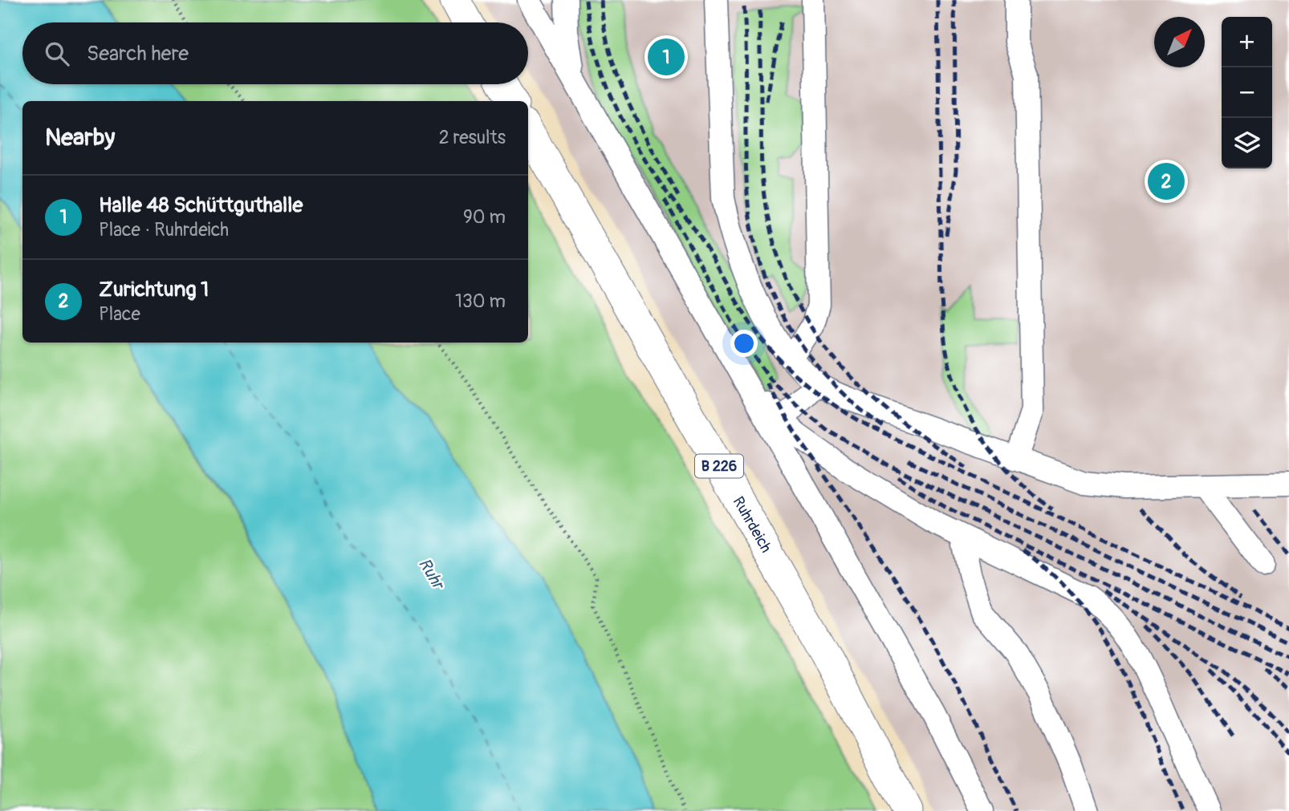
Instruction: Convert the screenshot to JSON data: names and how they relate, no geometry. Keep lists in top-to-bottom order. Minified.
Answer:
{"streets":{"main road":["B 226","Ruhrdeich"]},"water":["Ruhr"],"north":"top right","page":{"map_buttons":["+","−"],"search":"Search here","pins":["1","2"],"heading":["Nearby","2 results"],"list":[{"mark":"1","name":"Halle 48 Schüttguthalle","note":"Place · Ruhrdeich","value":"90 m"},{"mark":"2","name":"Zurichtung 1","note":"Place","value":"130 m"}]}}
